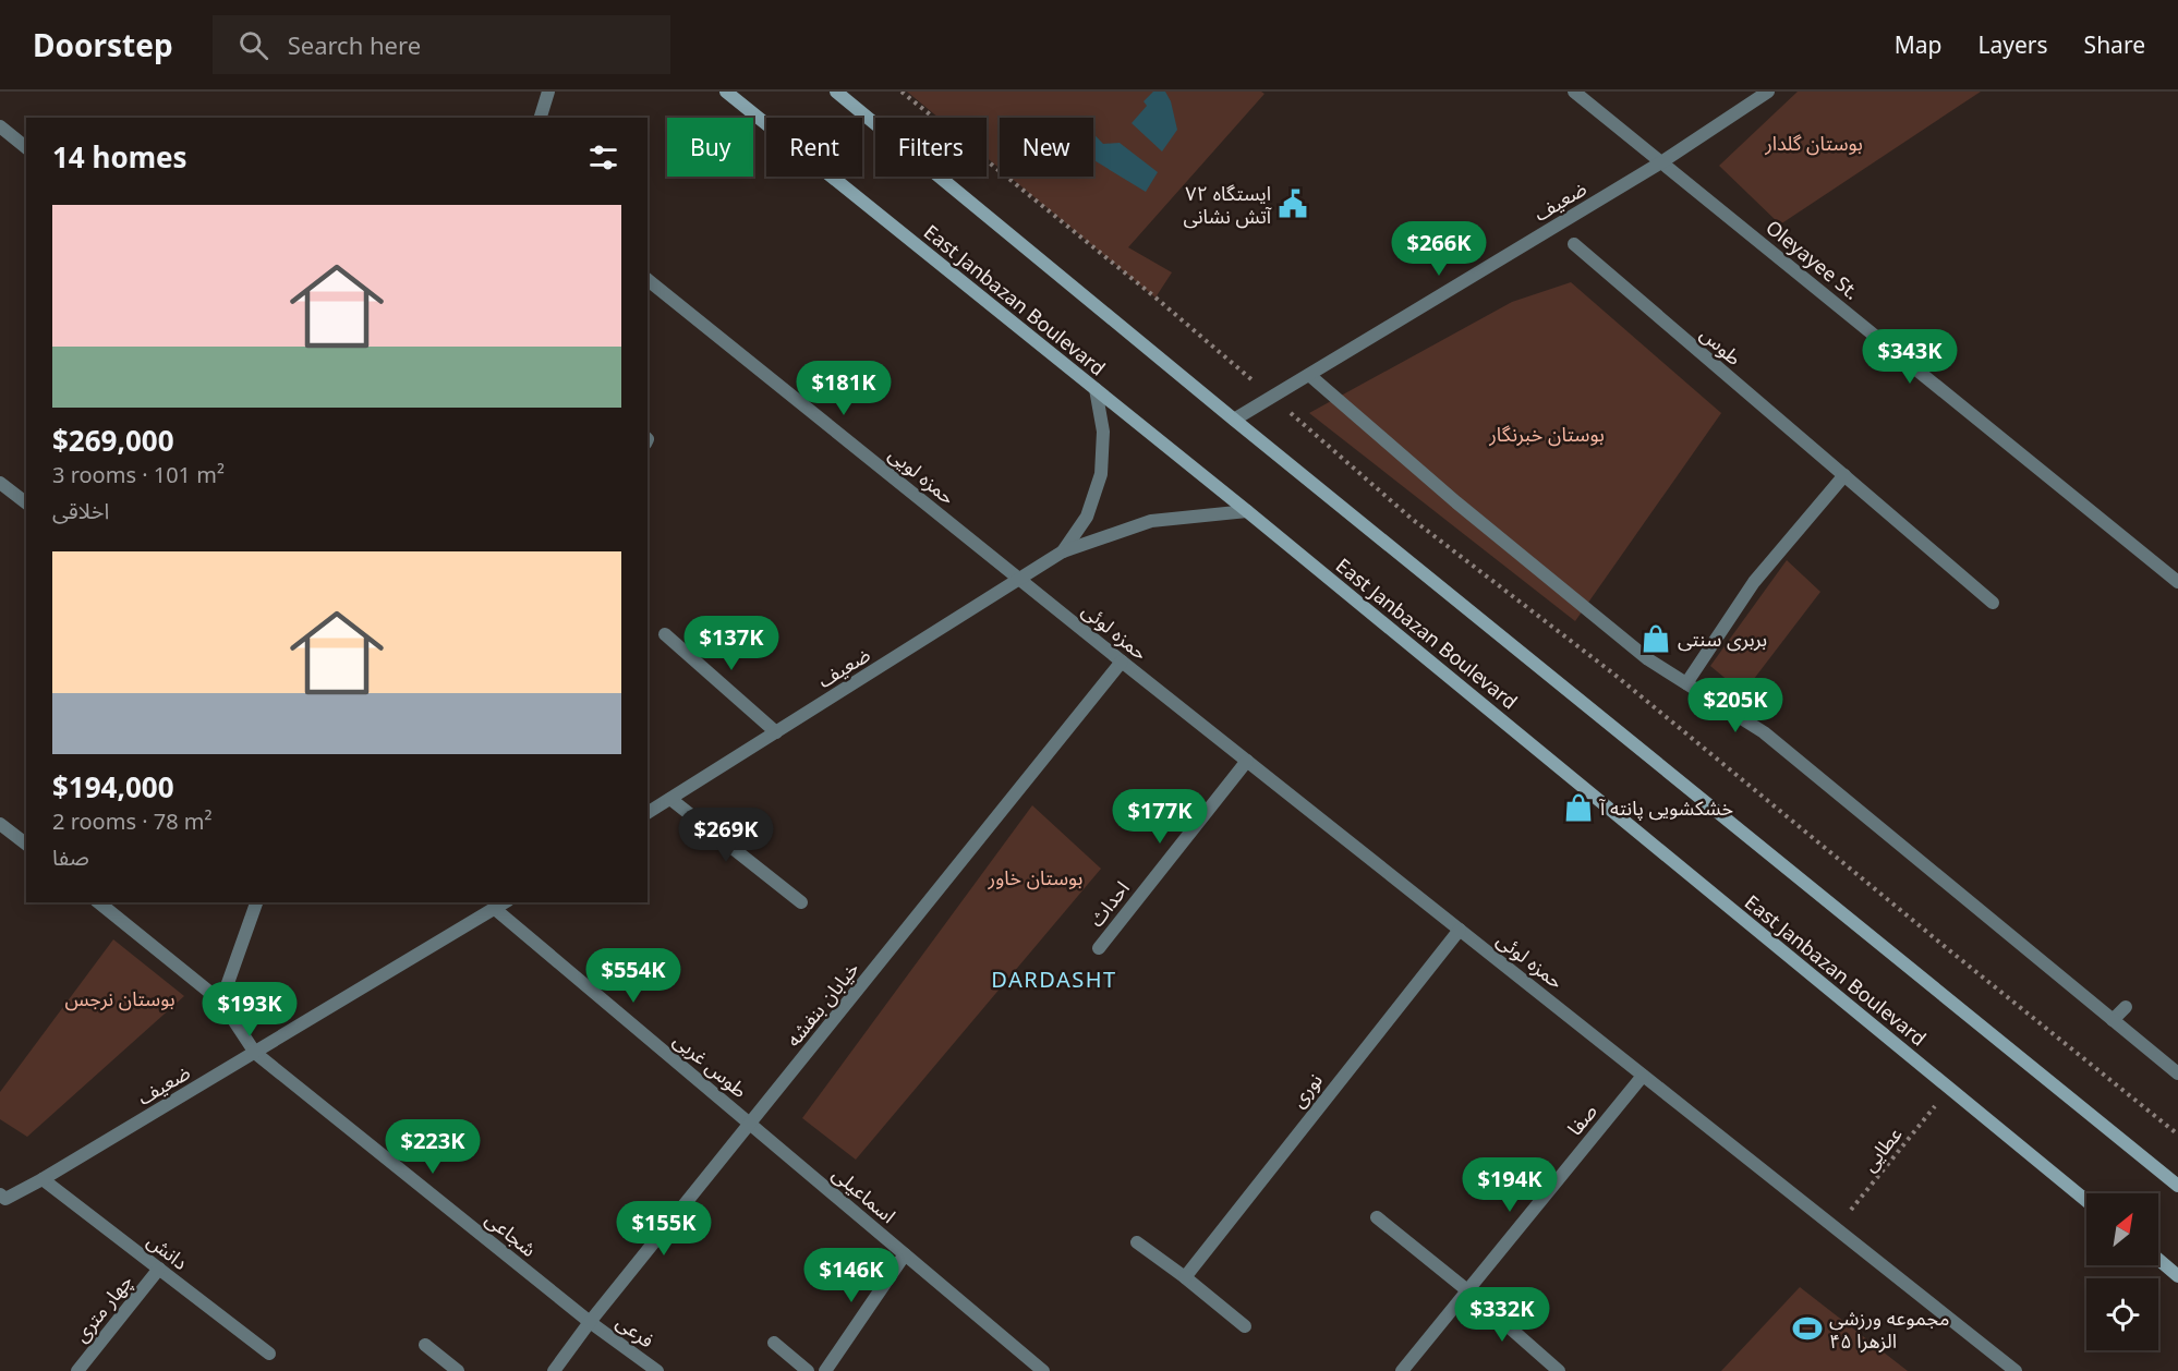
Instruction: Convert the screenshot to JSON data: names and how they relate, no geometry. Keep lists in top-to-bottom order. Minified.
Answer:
{"streets":{"main road":["East Janbazan Boulevard"],"street":["ضعیف","Oleyayee St.","طوس","حمزه لویی","حمزه لوئی","احداث","خیابان بنفشه","طوس غربی","نوری","صفا","اسماعیلی","شجاعی","دانش","چهار متری","فرعی"],"path":["عطایی"]},"crossings":[["ضعیف","Oleyayee St."],["ضعیف","حمزه لویی"],["ضعیف","حمزه لوئی"],["ضعیف","طوس غربی"],["ضعیف","شجاعی"],["ضعیف","دانش"],["East Janbazan Boulevard","عطایی"],["حمزه لویی","حمزه لوئی"],["حمزه لوئی","احداث"],["حمزه لوئی","خیابان بنفشه"],["حمزه لوئی","نوری"],["حمزه لوئی","صفا"],["حمزه لوئی","عطایی"],["خیابان بنفشه","طوس غربی"],["خیابان بنفشه","اسماعیلی"],["خیابان بنفشه","شجاعی"],["خیابان بنفشه","فرعی"],["طوس غربی","اسماعیلی"],["شجاعی","فرعی"],["دانش","چهار متری"]],"districts":["DARDASHT"],"parks":["بوستان گلدار","بوستان خبرنگار","بوستان خاور","بوستان نرجس"],"places":{"public building":["ایستگاه ۷۲ آتش نشانی"],"shop":["بربری سنتی","خشکشویی پانته آ"],"sports":["مجموعه ورزشی الزهرا ۴۵"]},"north":"top right","page":{"header":"Doorstep","search":"Search here","nav":["Map","Layers","Share"],"chip":["Buy","Rent","Filters","New"],"heading":"14 homes","list":[{"name":"$269,000","note":"3 rooms · 101 m² · اخلاقی"},{"name":"$194,000","note":"2 rooms · 78 m² · صفا"}],"price":["$266K","$343K","$181K","$137K","$205K","$177K","$269K","$554K","$193K","$223K","$194K","$155K","$146K","$332K"]}}
